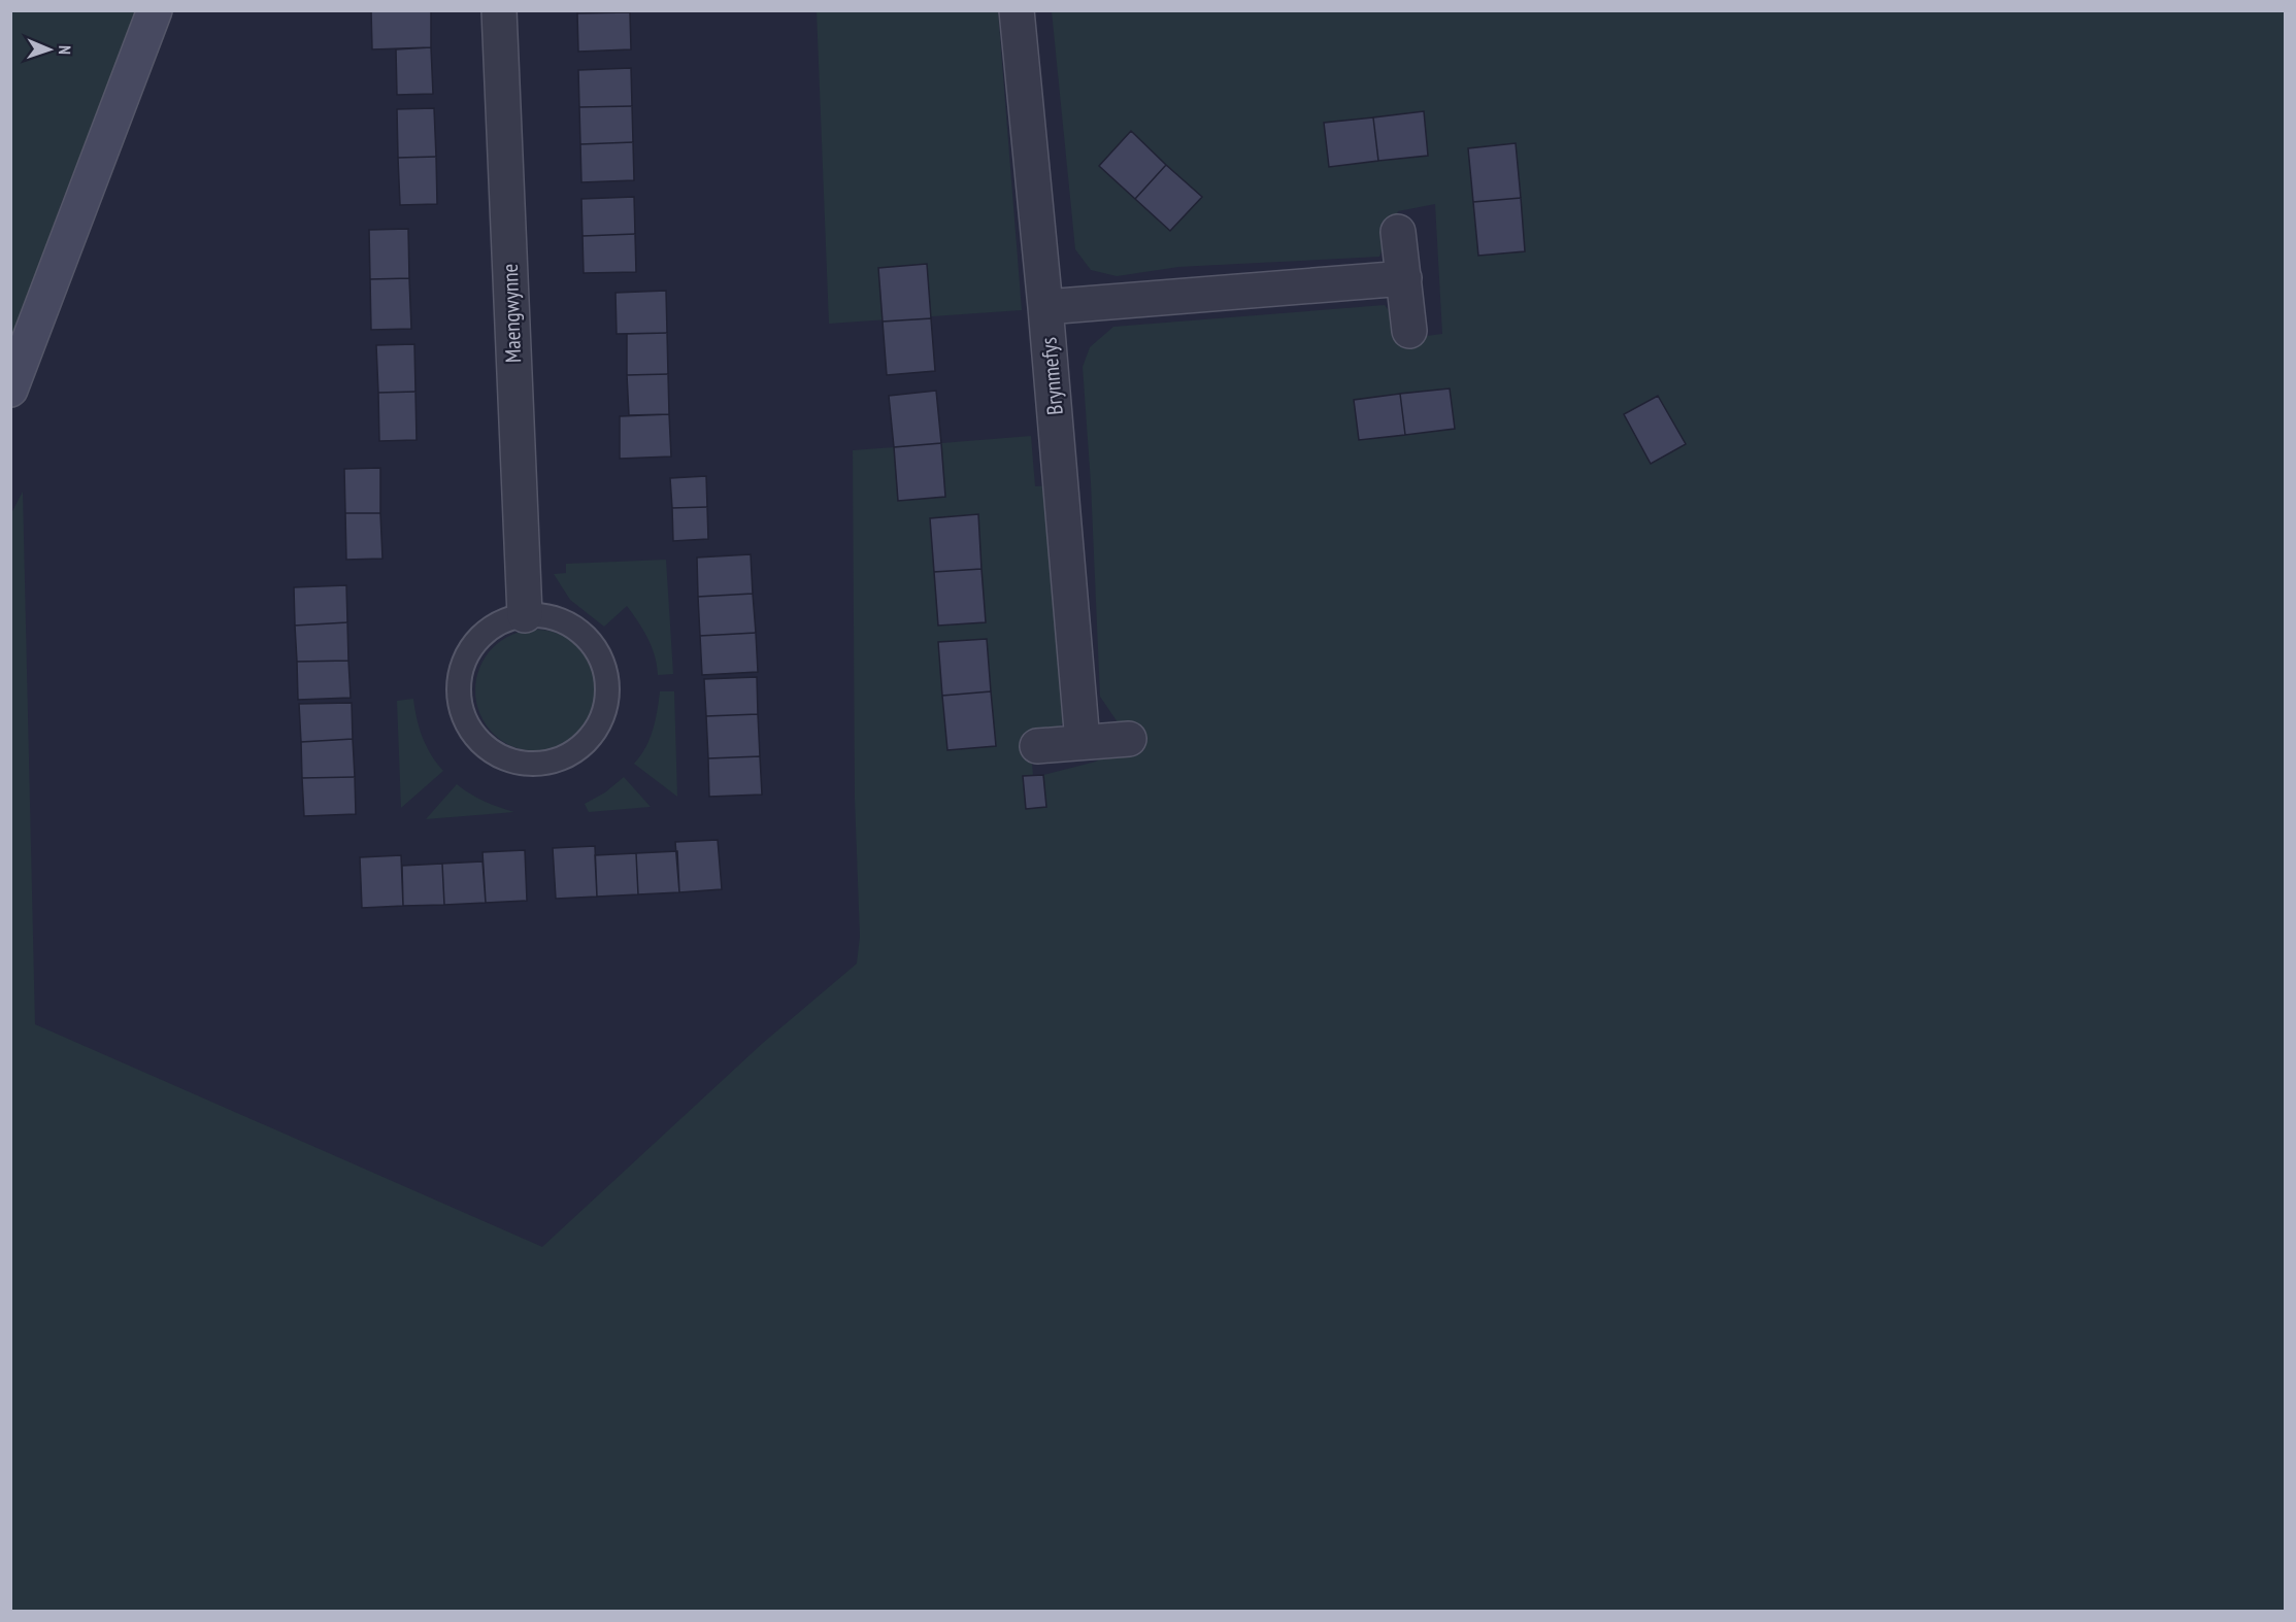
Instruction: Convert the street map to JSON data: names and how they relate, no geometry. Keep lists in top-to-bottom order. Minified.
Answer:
{"streets":{"street":["Maengwynne","Brynmefys"]},"north":"right"}
